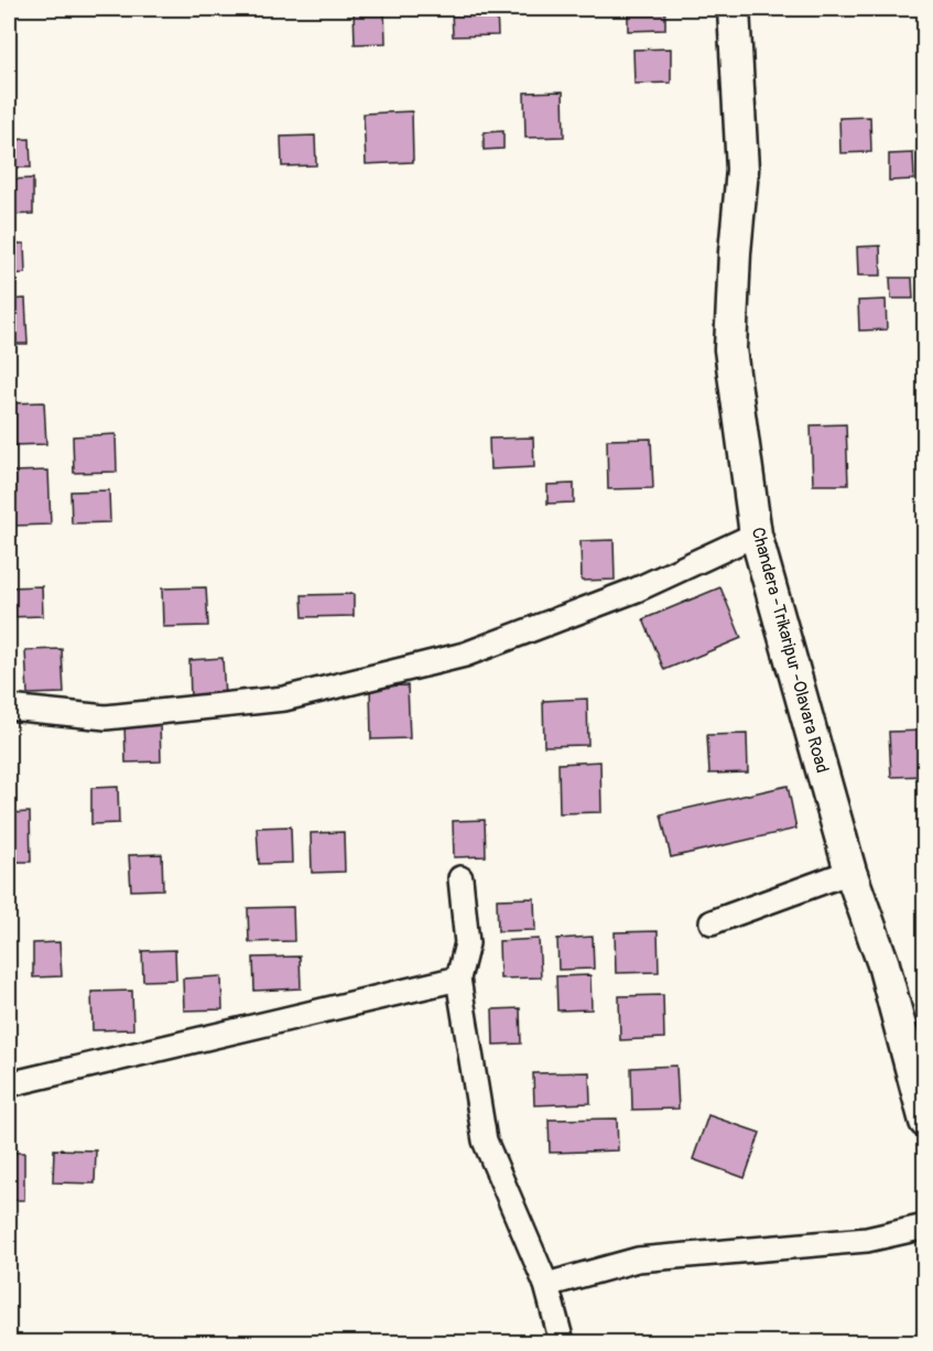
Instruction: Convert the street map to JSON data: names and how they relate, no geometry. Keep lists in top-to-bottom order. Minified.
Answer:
{"streets":{"main road":["Chandera -Trikaripur -Olavara Road"]}}
